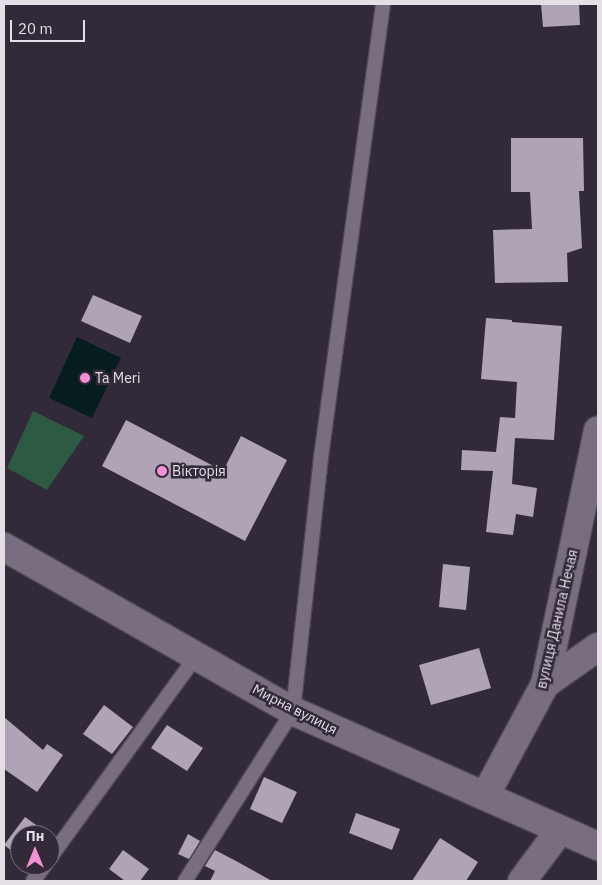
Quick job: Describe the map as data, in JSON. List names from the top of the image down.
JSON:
{
  "streets": {
    "street": ["вулиця Данила Нечая", "Мирна вулиця"]
  },
  "crossings": [
    ["вулиця Данила Нечая", "Мирна вулиця"]
  ],
  "places": ["Ta Meri", "Вікторія"],
  "scale_bar": "20 m",
  "north": "top"
}
